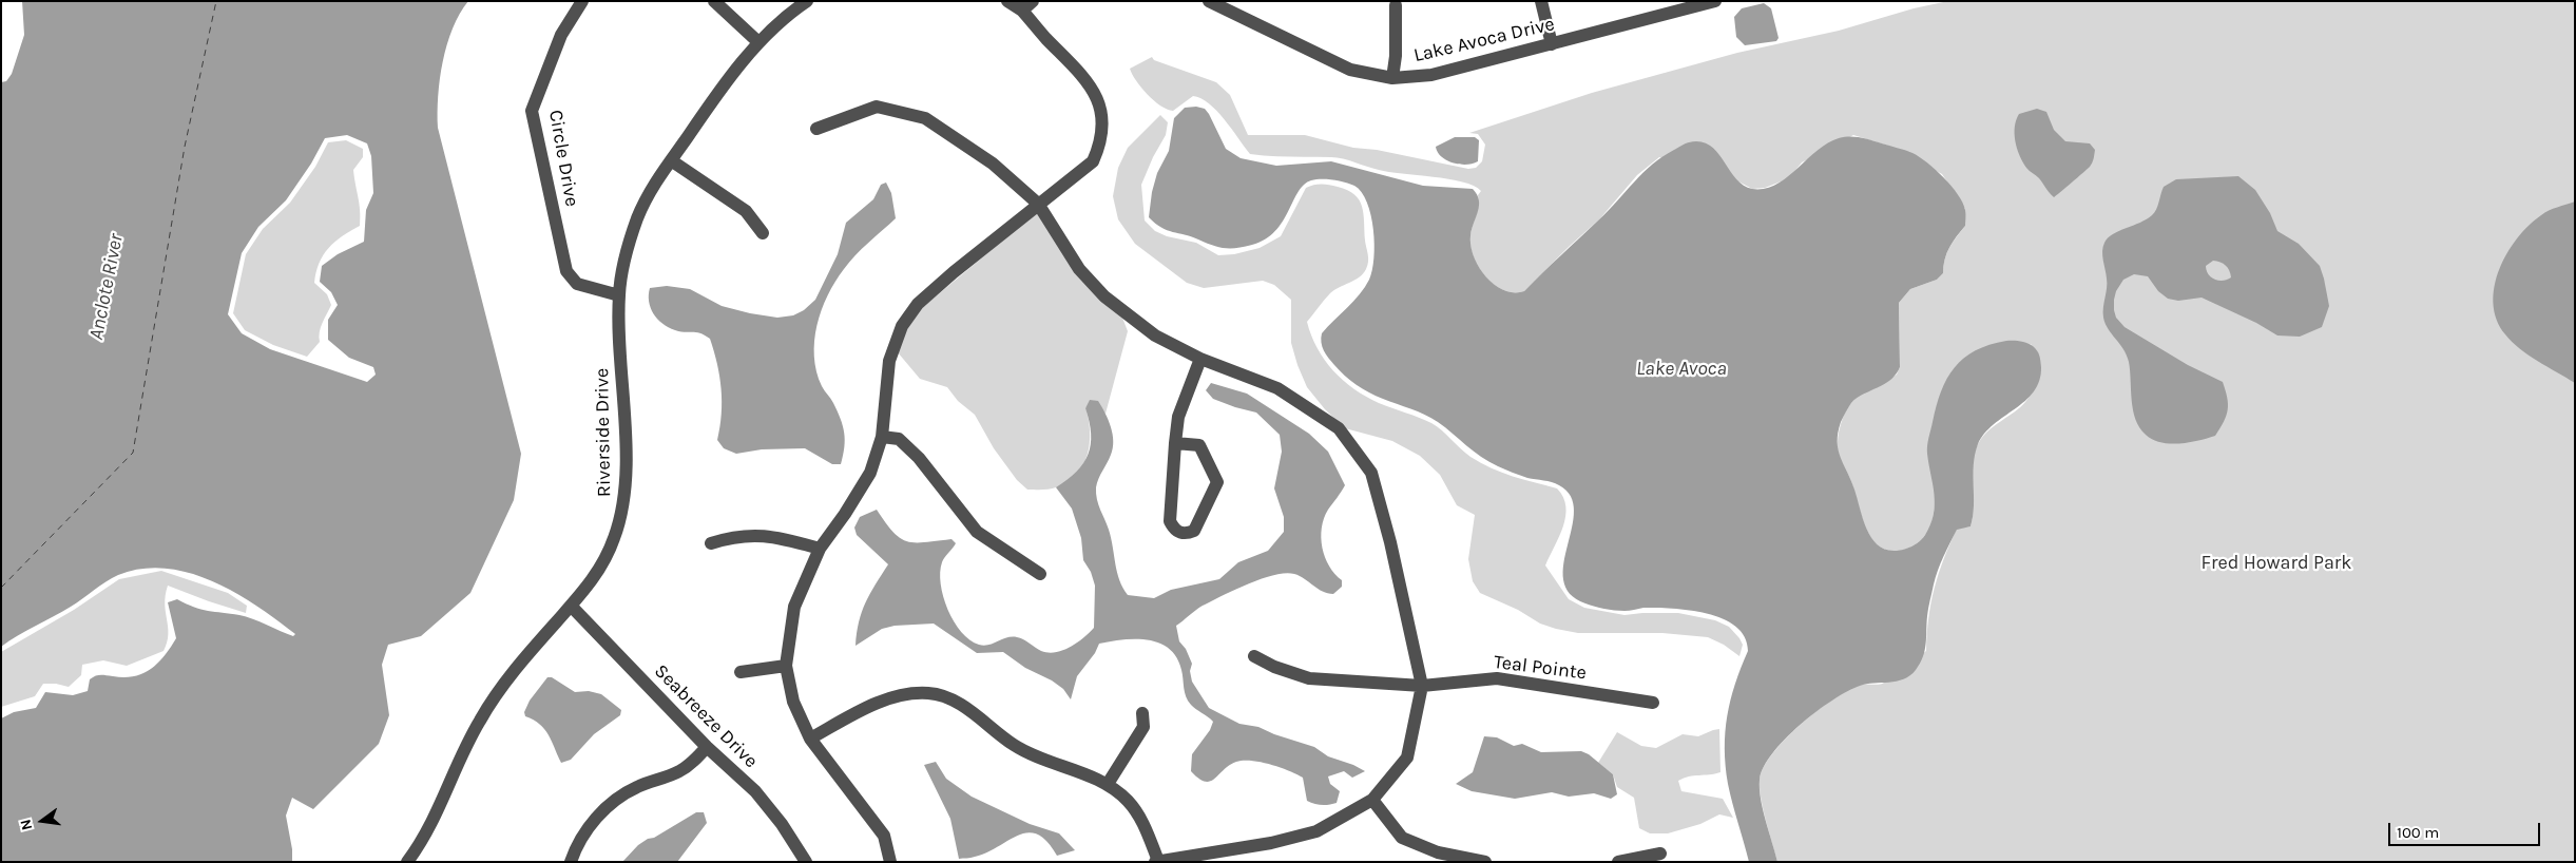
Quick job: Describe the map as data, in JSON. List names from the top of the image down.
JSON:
{
  "streets": {
    "street": [
      "Lake Avoca Drive",
      "Circle Drive",
      "Riverside Drive",
      "Teal Pointe",
      "Seabreeze Drive"
    ]
  },
  "crossings": [
    ["Circle Drive", "Riverside Drive"],
    ["Riverside Drive", "Seabreeze Drive"]
  ],
  "water": ["Anclote River", "Lake Avoca"],
  "parks": ["Fred Howard Park"],
  "scale_bar": "100 m",
  "north": "left"
}
